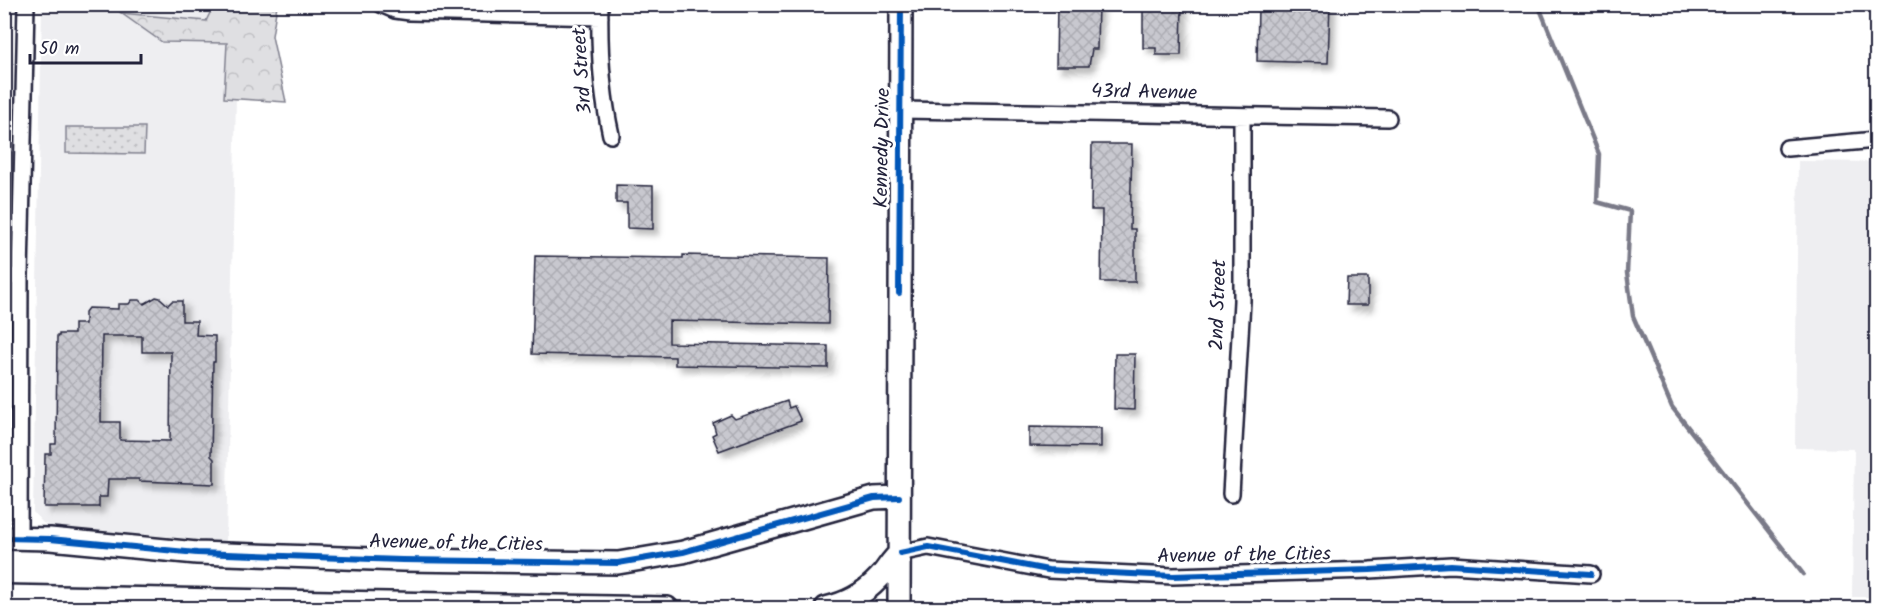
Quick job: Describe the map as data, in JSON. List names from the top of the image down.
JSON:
{
  "streets": {
    "street": [
      "3rd Street",
      "43rd Avenue",
      "Kennedy Drive",
      "2nd Street",
      "Avenue of the Cities"
    ]
  },
  "crossings": [
    ["43rd Avenue", "Kennedy Drive"],
    ["43rd Avenue", "2nd Street"],
    ["Kennedy Drive", "Avenue of the Cities"]
  ],
  "scale_bar": "50 m"
}
